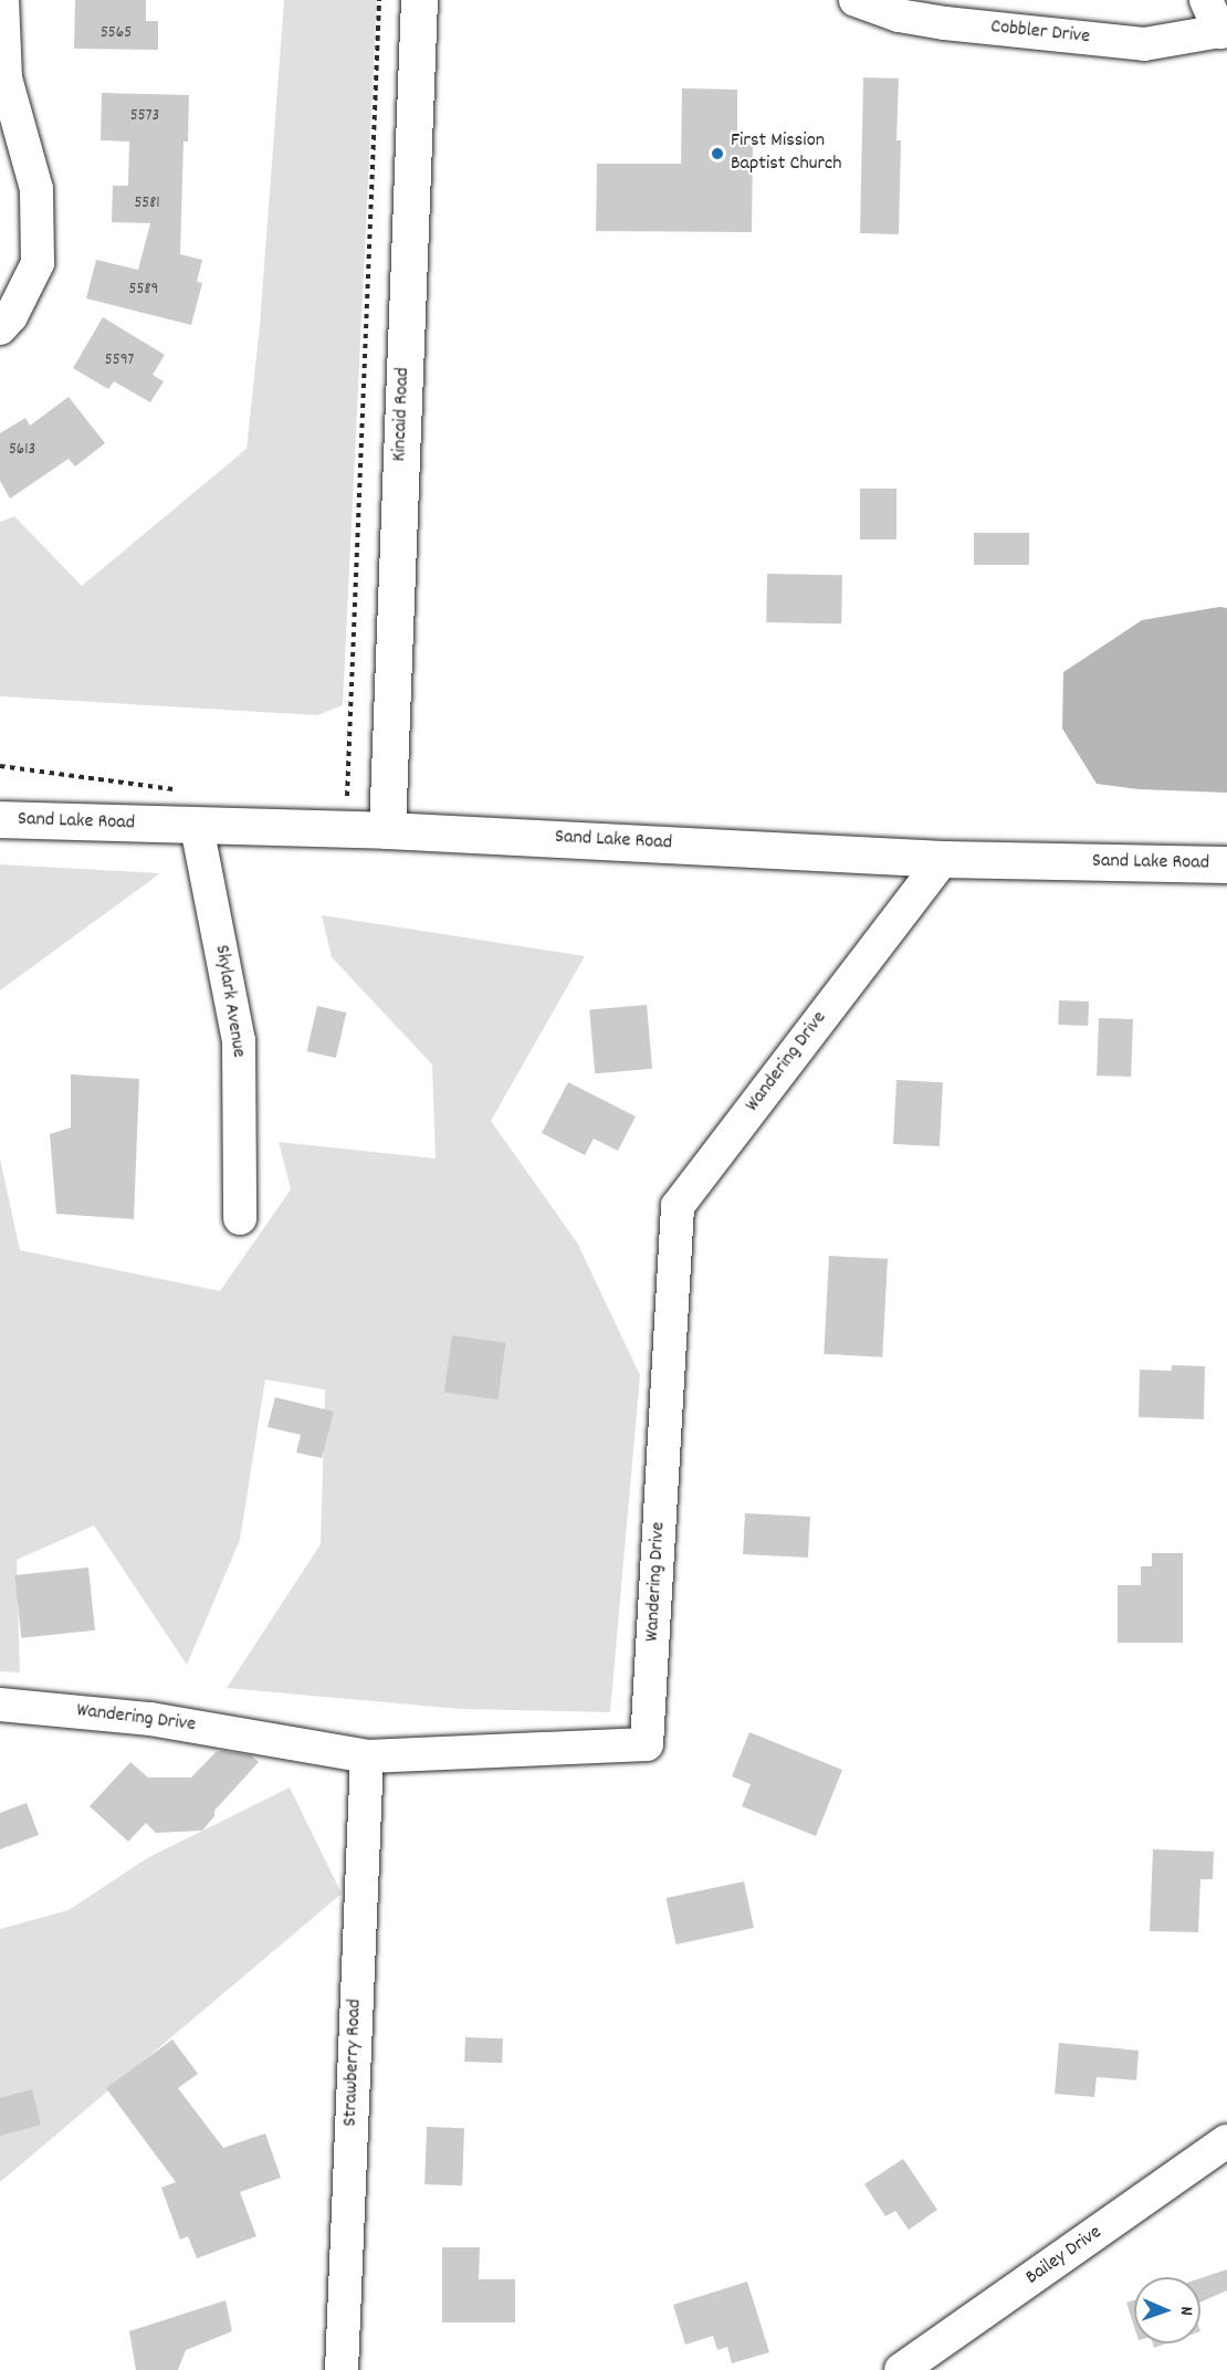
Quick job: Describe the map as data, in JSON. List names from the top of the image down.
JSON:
{
  "streets": {
    "main road": ["Kincaid Road", "Sand Lake Road"],
    "street": [
      "Cobbler Drive",
      "Skylark Avenue",
      "Wandering Drive",
      "Strawberry Road",
      "Bailey Drive"
    ]
  },
  "crossings": [
    ["Kincaid Road", "Sand Lake Road"],
    ["Sand Lake Road", "Skylark Avenue"],
    ["Sand Lake Road", "Wandering Drive"],
    ["Wandering Drive", "Strawberry Road"]
  ],
  "places": ["First Mission Baptist Church"],
  "house_numbers": [
    "5565",
    "5573",
    "5581",
    "5589",
    "5597",
    "5613"
  ],
  "north": "right"
}
